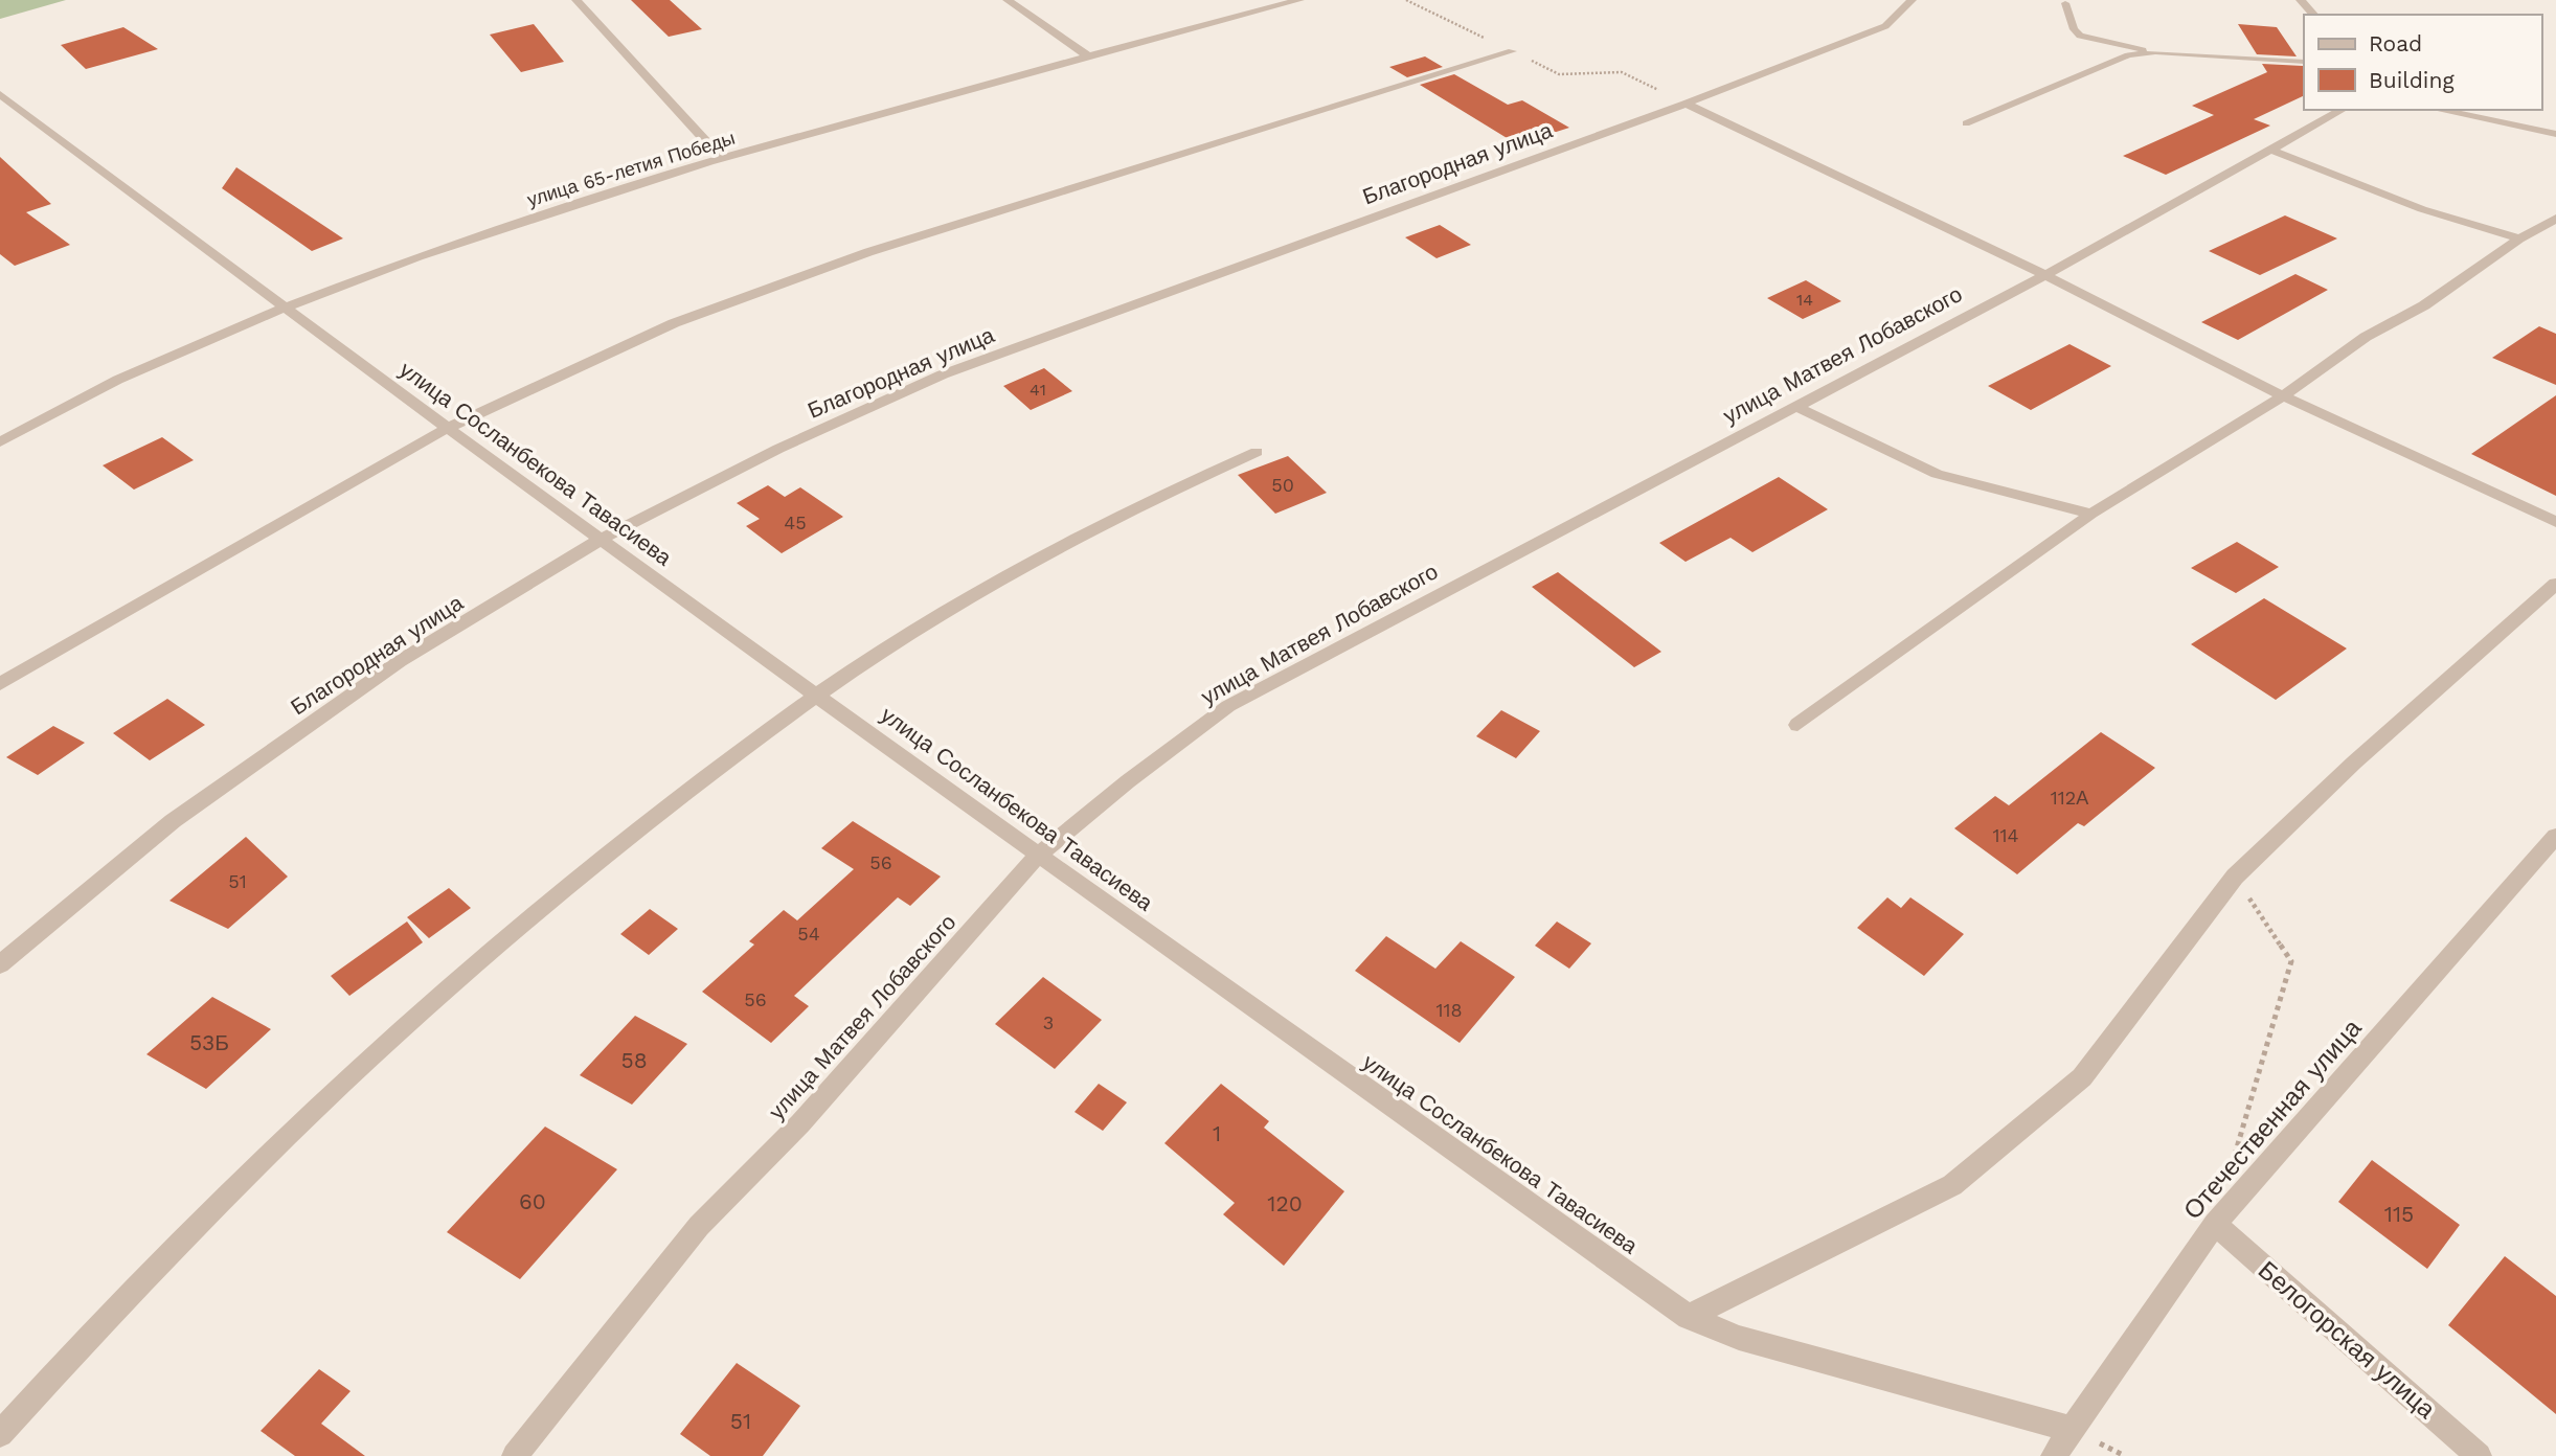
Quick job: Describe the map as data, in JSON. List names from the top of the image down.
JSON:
{
  "streets": {
    "street": [
      "Благородная улица",
      "улица 65-летия Победы",
      "улица Матвея Лобавского",
      "улица Сосланбекова Тавасиева",
      "Отечественная улица",
      "Белогорская улица"
    ]
  },
  "crossings": [
    ["Благородная улица", "улица Сосланбекова Тавасиева"],
    ["улица 65-летия Победы", "улица Сосланбекова Тавасиева"],
    ["улица Матвея Лобавского", "улица Сосланбекова Тавасиева"],
    ["улица Сосланбекова Тавасиева", "Отечественная улица"],
    ["Отечественная улица", "Белогорская улица"]
  ],
  "house_numbers": [
    "14",
    "41",
    "50",
    "45",
    "112А",
    "114",
    "56",
    "51",
    "54",
    "56",
    "118",
    "3",
    "53Б",
    "58",
    "1",
    "60",
    "120",
    "115",
    "51"
  ],
  "legend": ["Road", "Building"]
}
